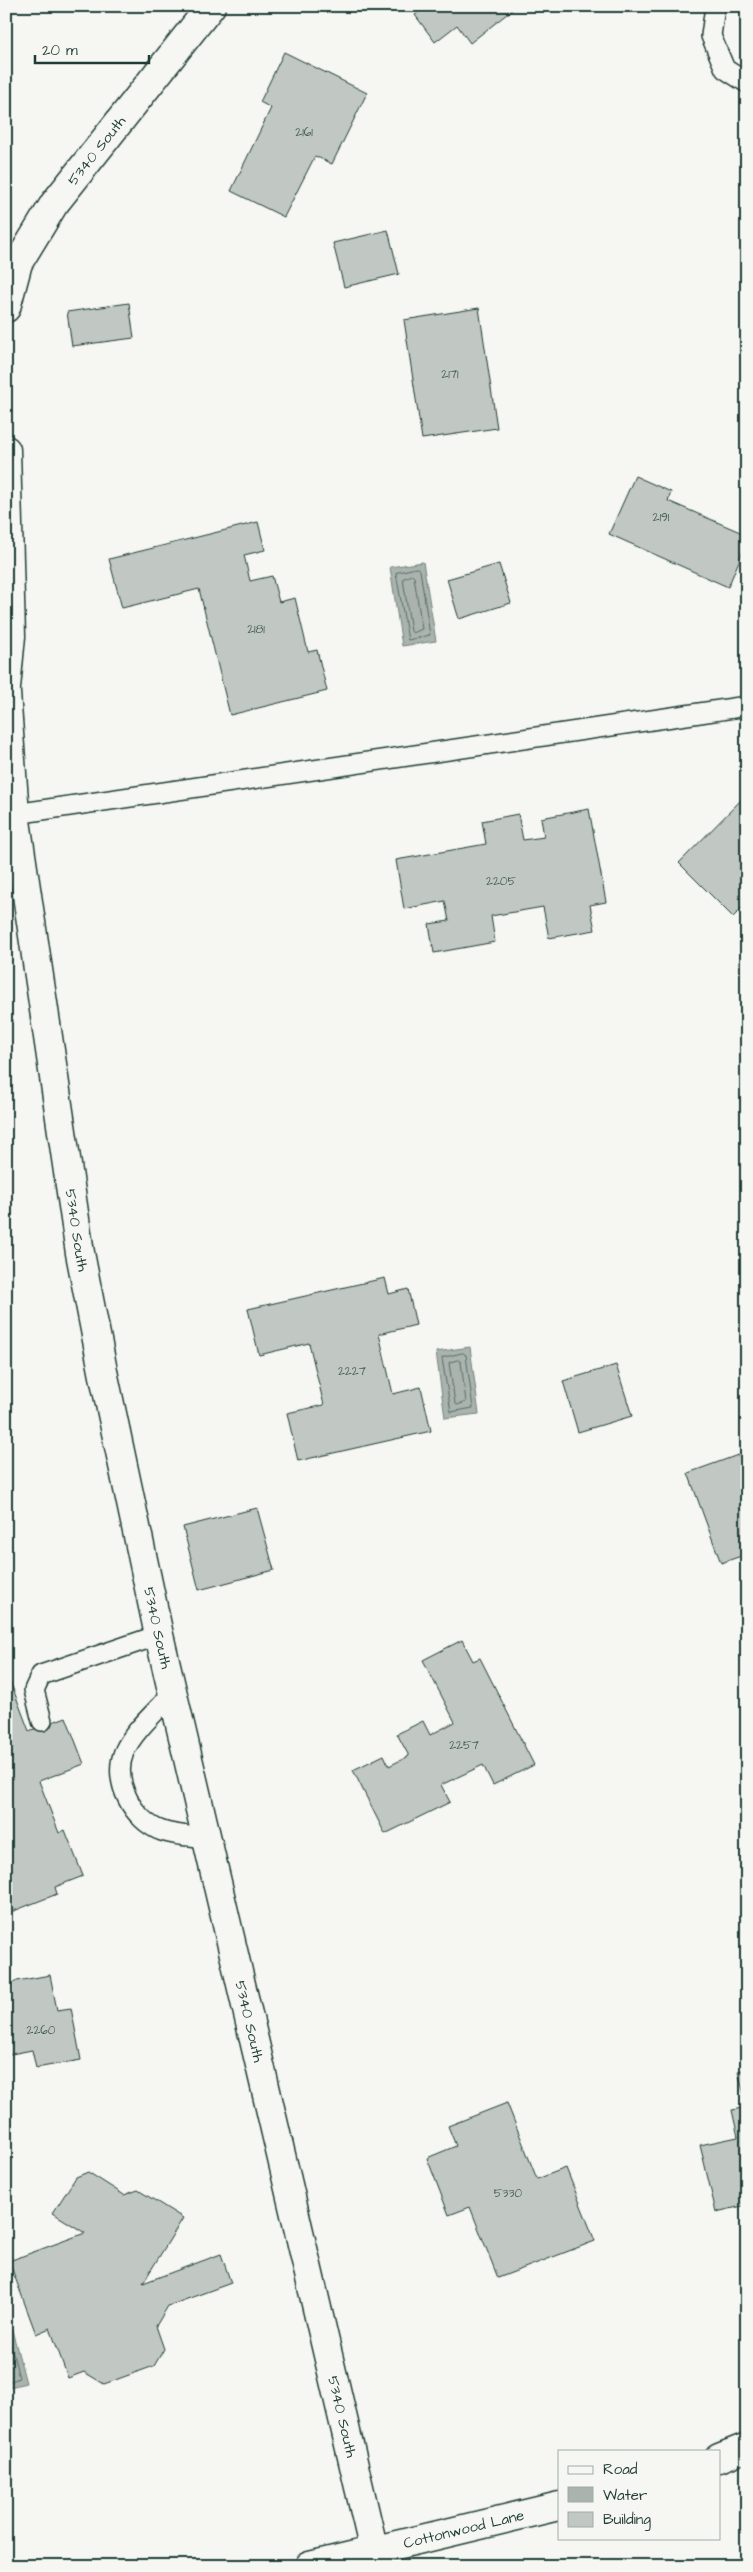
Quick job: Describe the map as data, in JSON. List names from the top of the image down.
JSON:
{
  "streets": {
    "street": ["5340 South", "Cottonwood Lane"]
  },
  "crossings": [
    ["5340 South", "Cottonwood Lane"]
  ],
  "house_numbers": [
    "2161",
    "2171",
    "2191",
    "2181",
    "2205",
    "2227",
    "2257",
    "2260",
    "5330"
  ],
  "legend": ["Road", "Water", "Building"],
  "scale_bar": "20 m"
}
